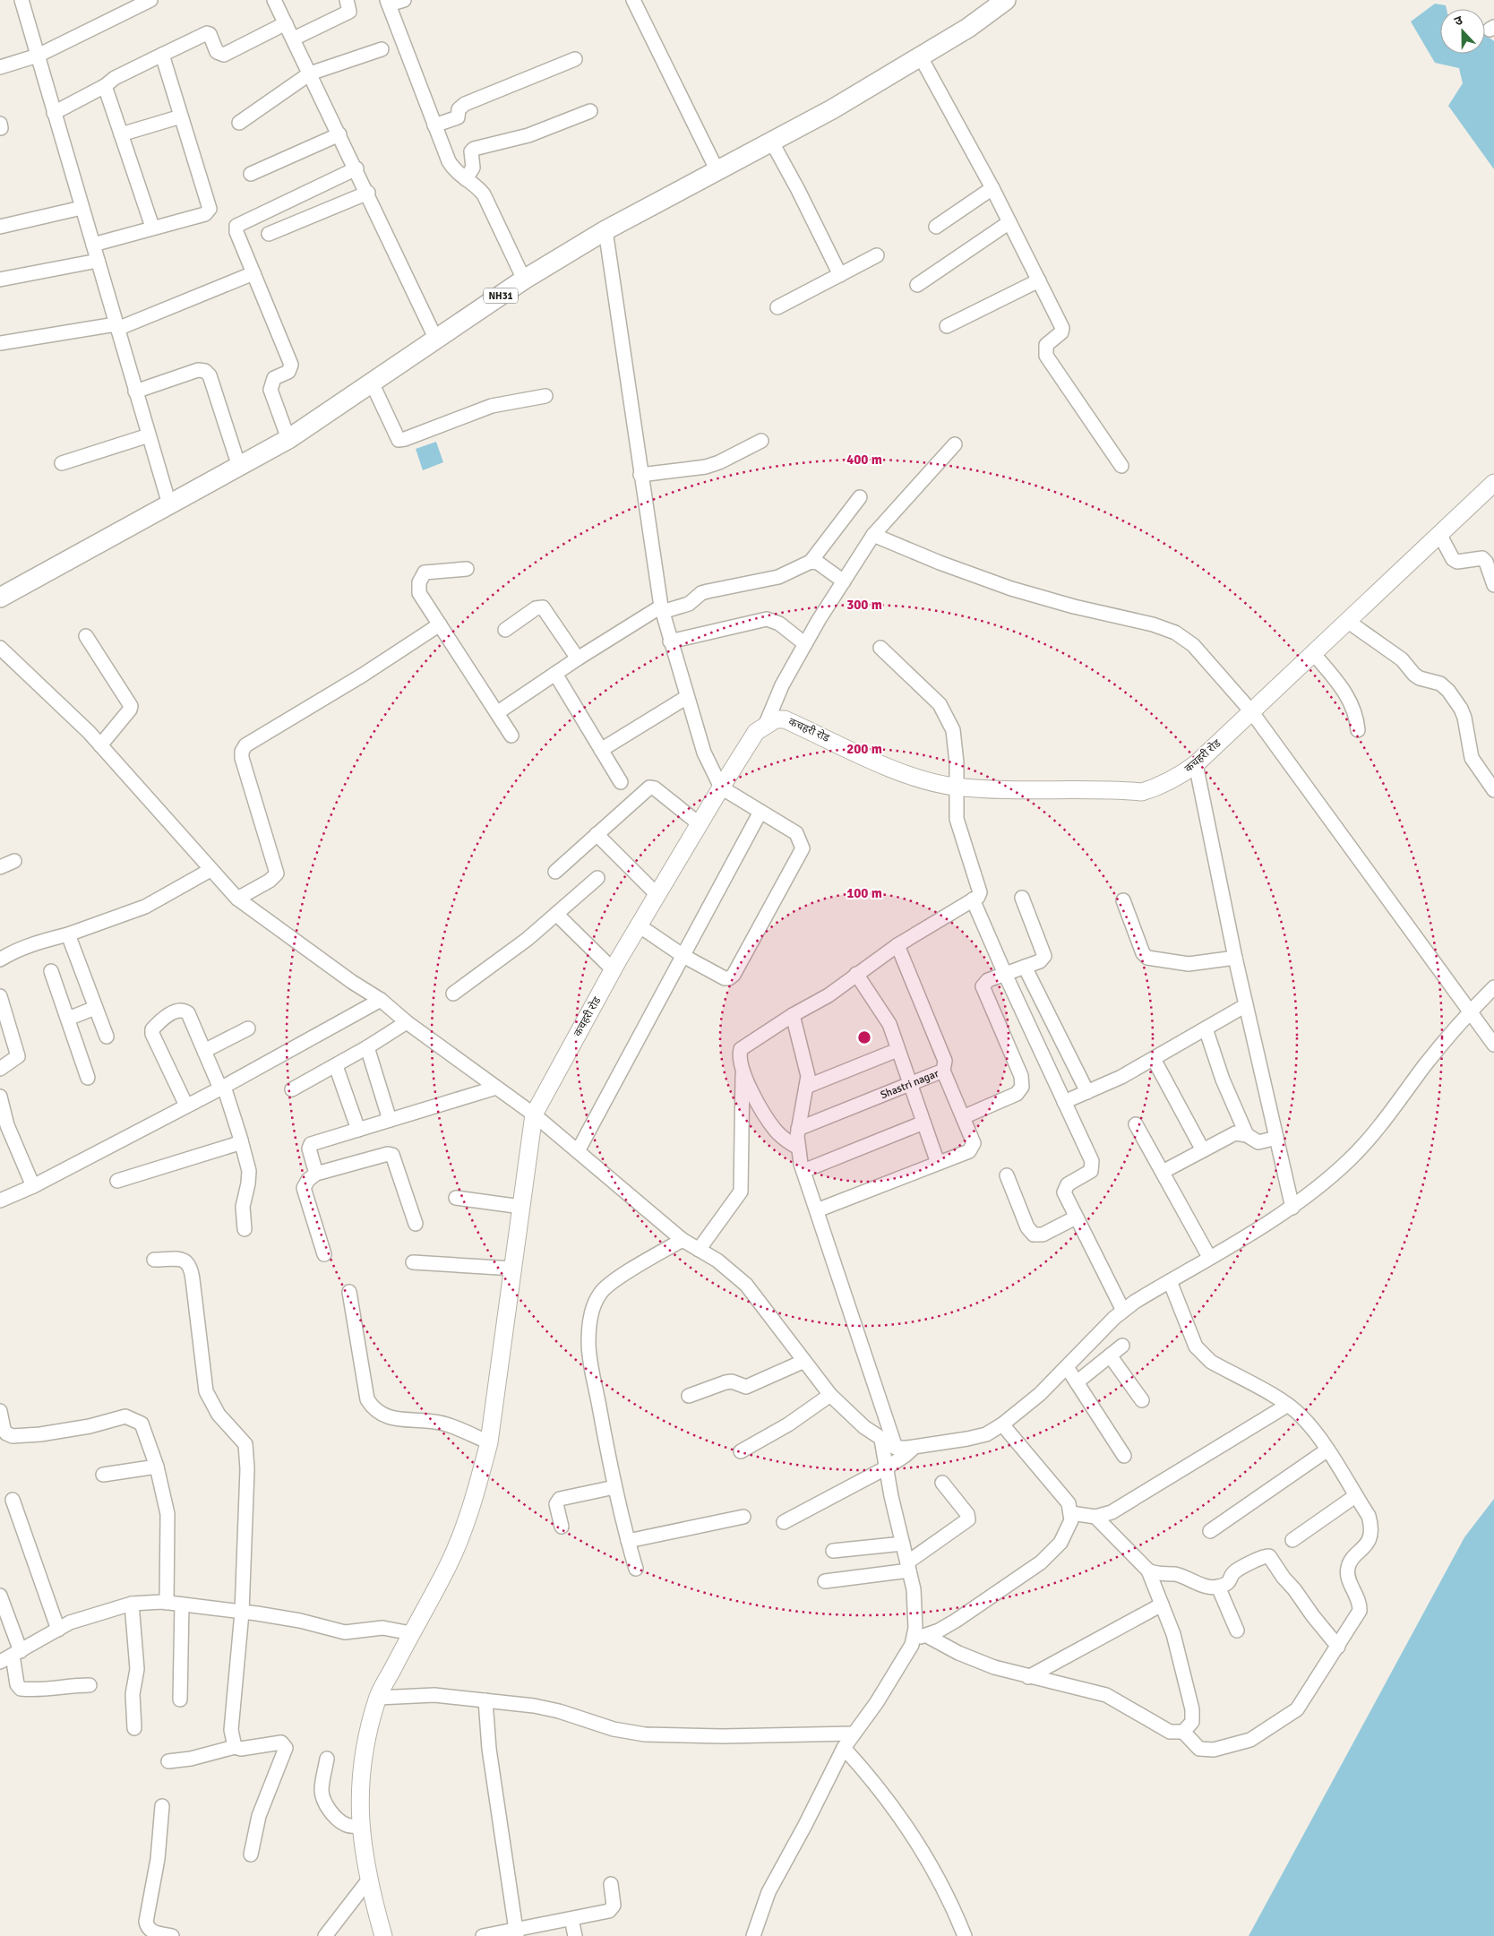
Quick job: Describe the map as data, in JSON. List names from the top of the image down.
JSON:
{
  "streets": {
    "highway": ["NH31"],
    "main road": ["कचहरी रोड"],
    "street": ["Shastri nagar"]
  },
  "north": "top",
  "rings": [
    "400 m",
    "300 m",
    "200 m",
    "100 m"
  ]
}
